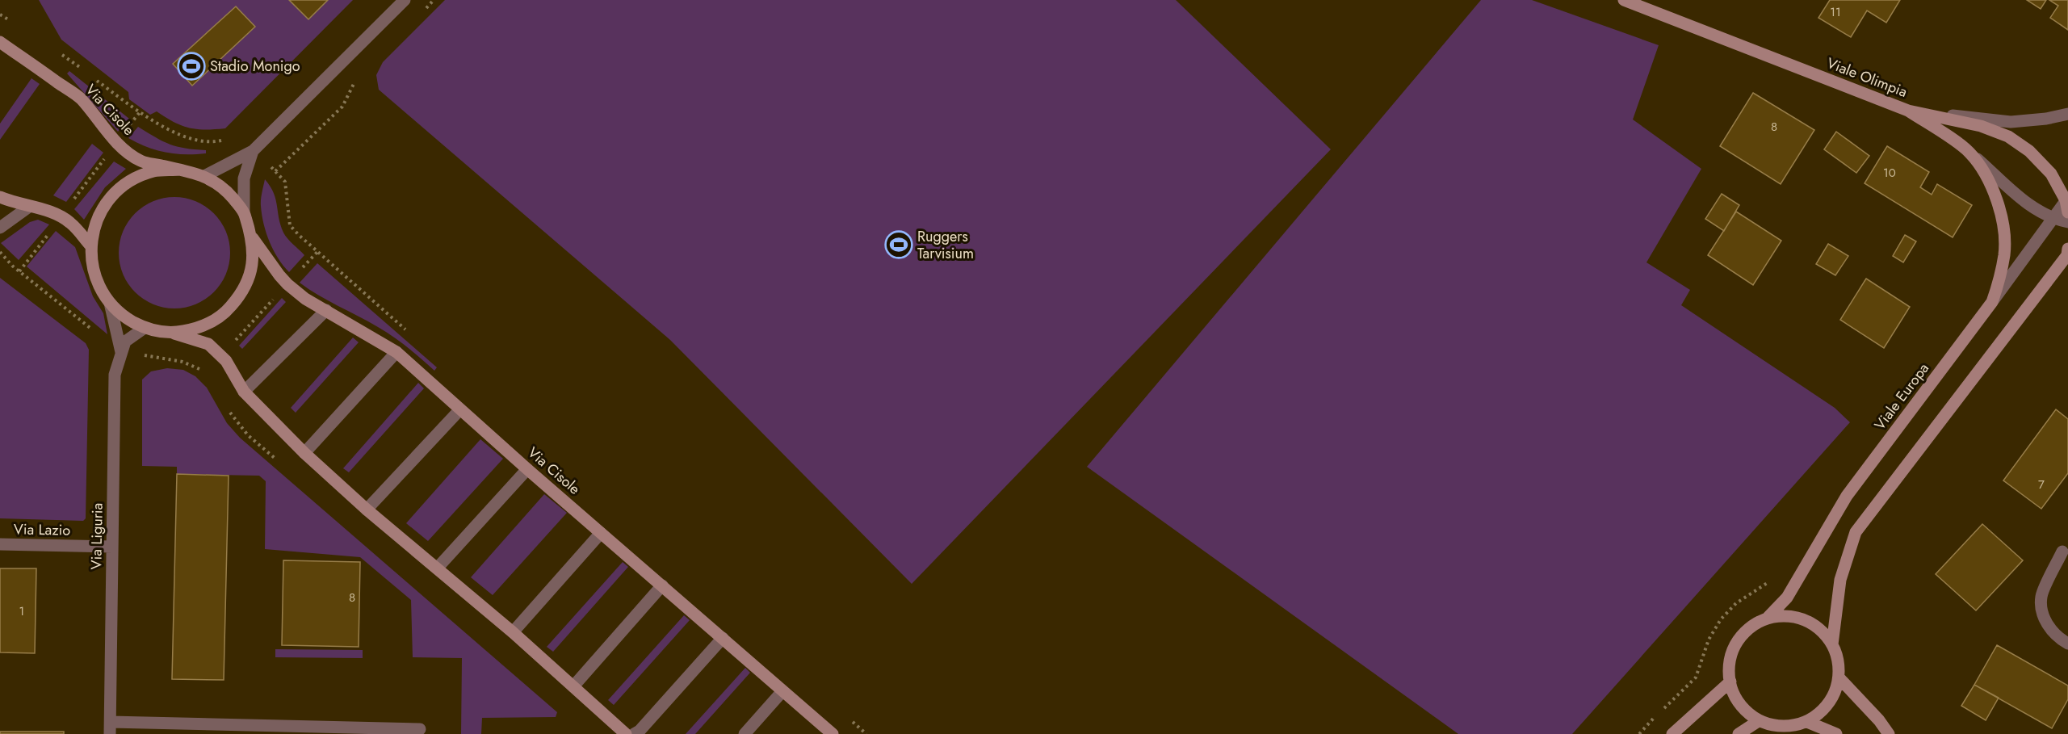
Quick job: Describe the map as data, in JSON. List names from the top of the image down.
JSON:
{
  "streets": {
    "street": [
      "Viale Olimpia",
      "Via Cisole",
      "Viale Europa",
      "Via Lazio",
      "Via Liguria"
    ]
  },
  "crossings": [
    ["Viale Olimpia", "Viale Europa"],
    ["Via Cisole", "Via Liguria"],
    ["Via Lazio", "Via Liguria"]
  ],
  "places": {
    "sports": ["Stadio Monigo", "Ruggers Tarvisium"]
  },
  "house_numbers": [
    "11",
    "8",
    "10",
    "7",
    "8",
    "1"
  ]
}
